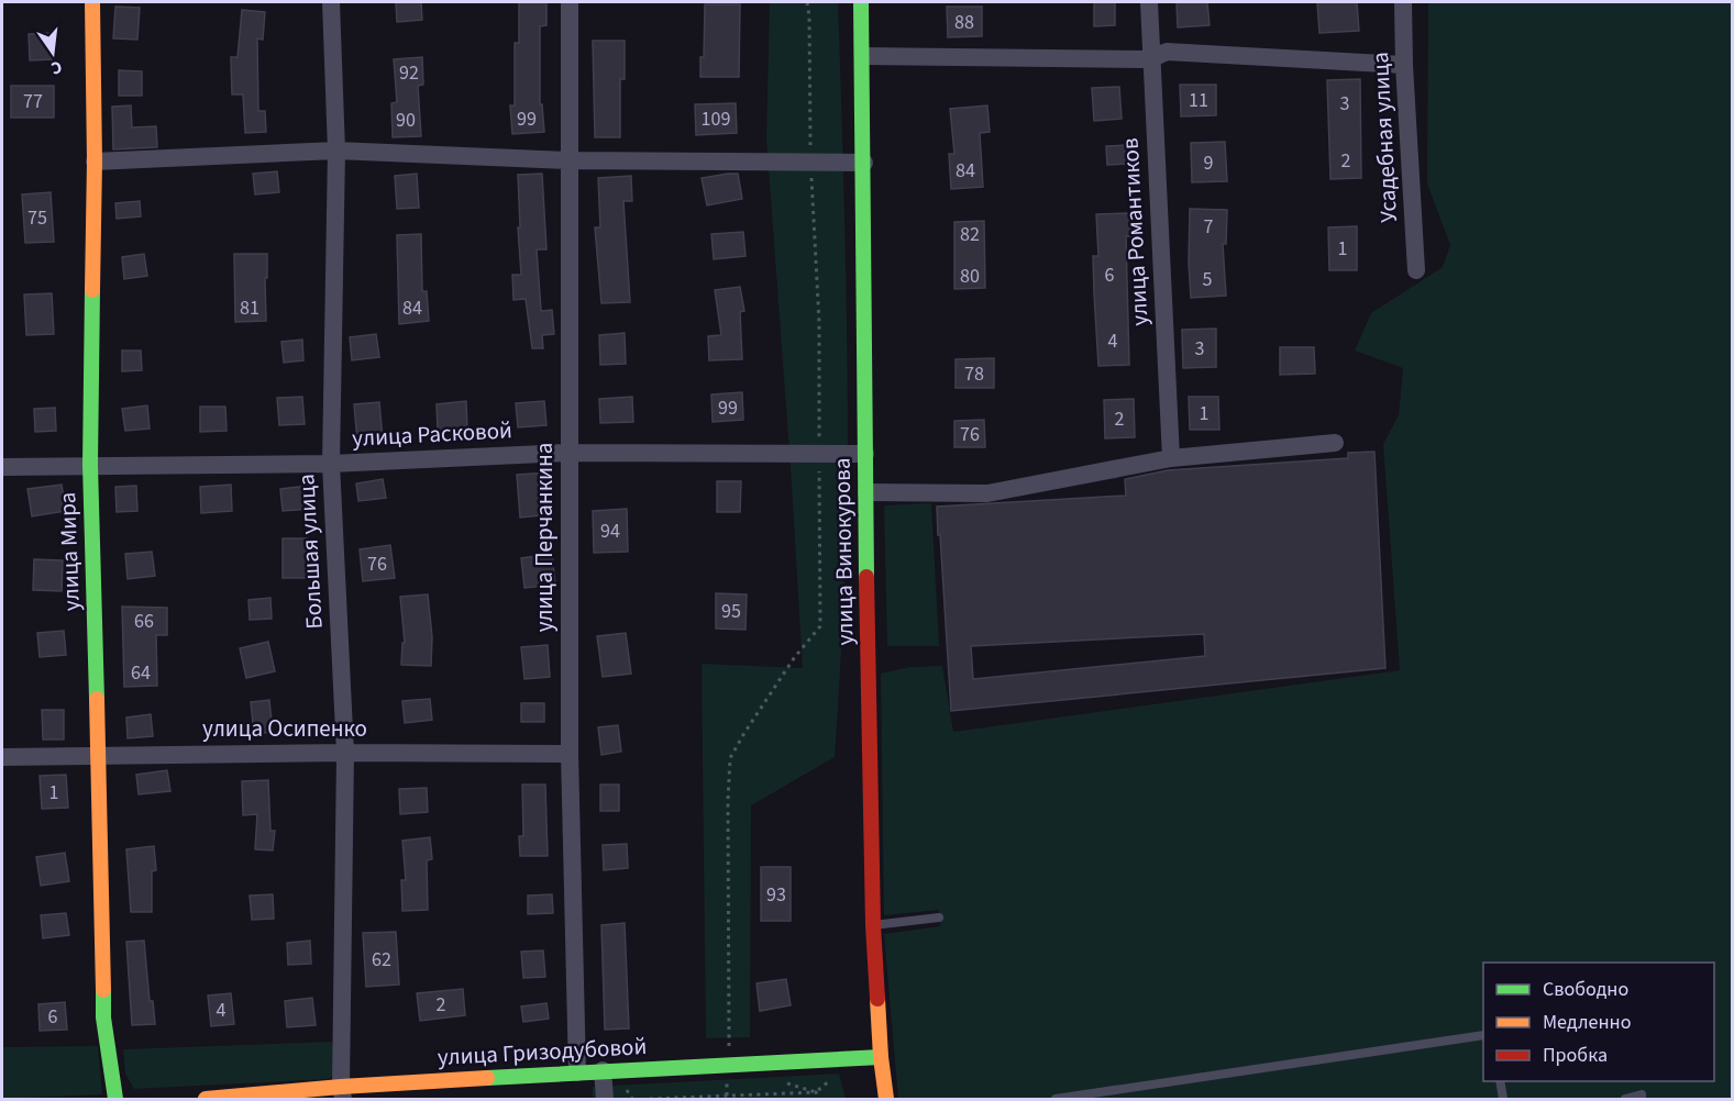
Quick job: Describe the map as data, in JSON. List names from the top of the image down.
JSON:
{
  "streets": {
    "street": [
      "Усадебная улица",
      "улица Романтиков",
      "улица Расковой",
      "улица Перчанкина",
      "улица Мира",
      "Большая улица",
      "улица Винокурова",
      "улица Осипенко",
      "улица Гризодубовой"
    ]
  },
  "crossings": [
    ["улица Расковой", "улица Перчанкина"],
    ["улица Расковой", "улица Мира"],
    ["улица Расковой", "Большая улица"],
    ["улица Расковой", "улица Винокурова"],
    ["улица Перчанкина", "улица Осипенко"],
    ["улица Перчанкина", "улица Гризодубовой"],
    ["улица Мира", "улица Осипенко"],
    ["Большая улица", "улица Осипенко"],
    ["Большая улица", "улица Гризодубовой"],
    ["улица Винокурова", "улица Гризодубовой"]
  ],
  "house_numbers": [
    "88",
    "92",
    "11",
    "77",
    "3",
    "99",
    "109",
    "90",
    "2",
    "9",
    "84",
    "75",
    "7",
    "82",
    "1",
    "6",
    "80",
    "5",
    "81",
    "84",
    "4",
    "3",
    "78",
    "99",
    "1",
    "2",
    "76",
    "94",
    "76",
    "95",
    "66",
    "64",
    "1",
    "93",
    "62",
    "2",
    "4",
    "6"
  ],
  "legend": ["Свободно", "Медленно", "Пробка"],
  "north": "bottom"
}
